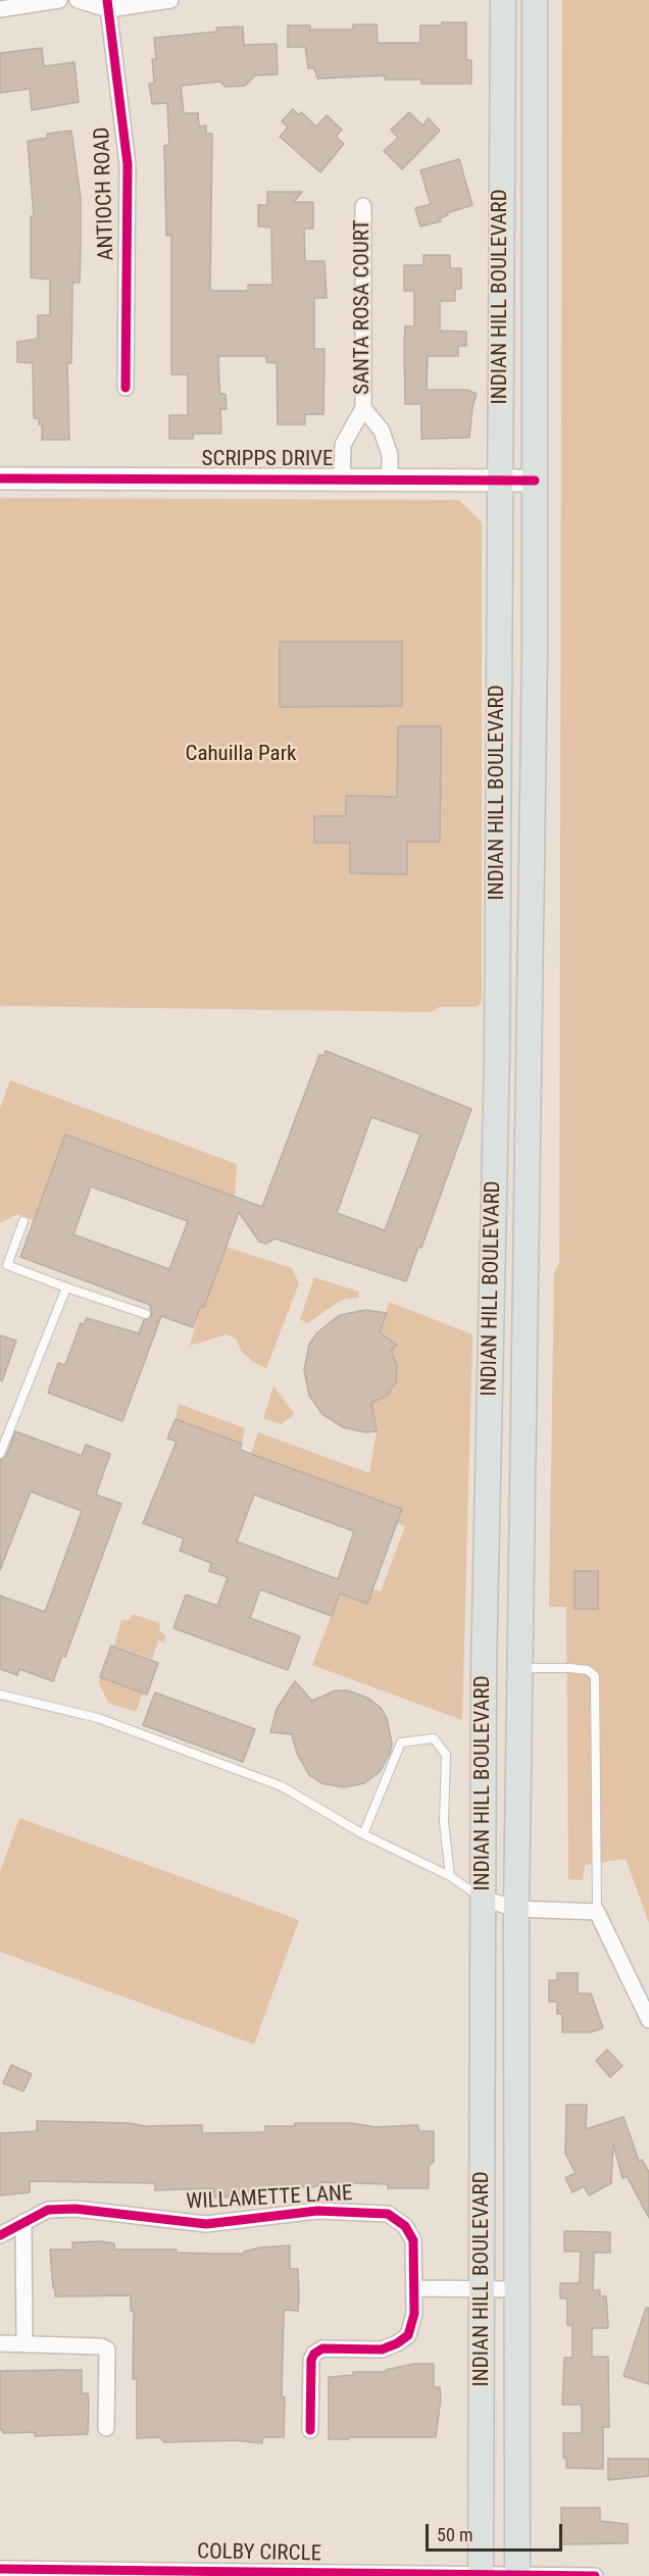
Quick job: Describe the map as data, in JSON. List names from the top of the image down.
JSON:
{
  "streets": {
    "main road": ["INDIAN HILL BOULEVARD"],
    "street": [
      "ANTIOCH ROAD",
      "SANTA ROSA COURT",
      "SCRIPPS DRIVE",
      "WILLAMETTE LANE",
      "COLBY CIRCLE"
    ]
  },
  "crossings": [
    ["INDIAN HILL BOULEVARD", "SCRIPPS DRIVE"],
    ["INDIAN HILL BOULEVARD", "COLBY CIRCLE"],
    ["SANTA ROSA COURT", "SCRIPPS DRIVE"]
  ],
  "parks": ["Cahuilla Park"],
  "scale_bar": "50 m"
}
